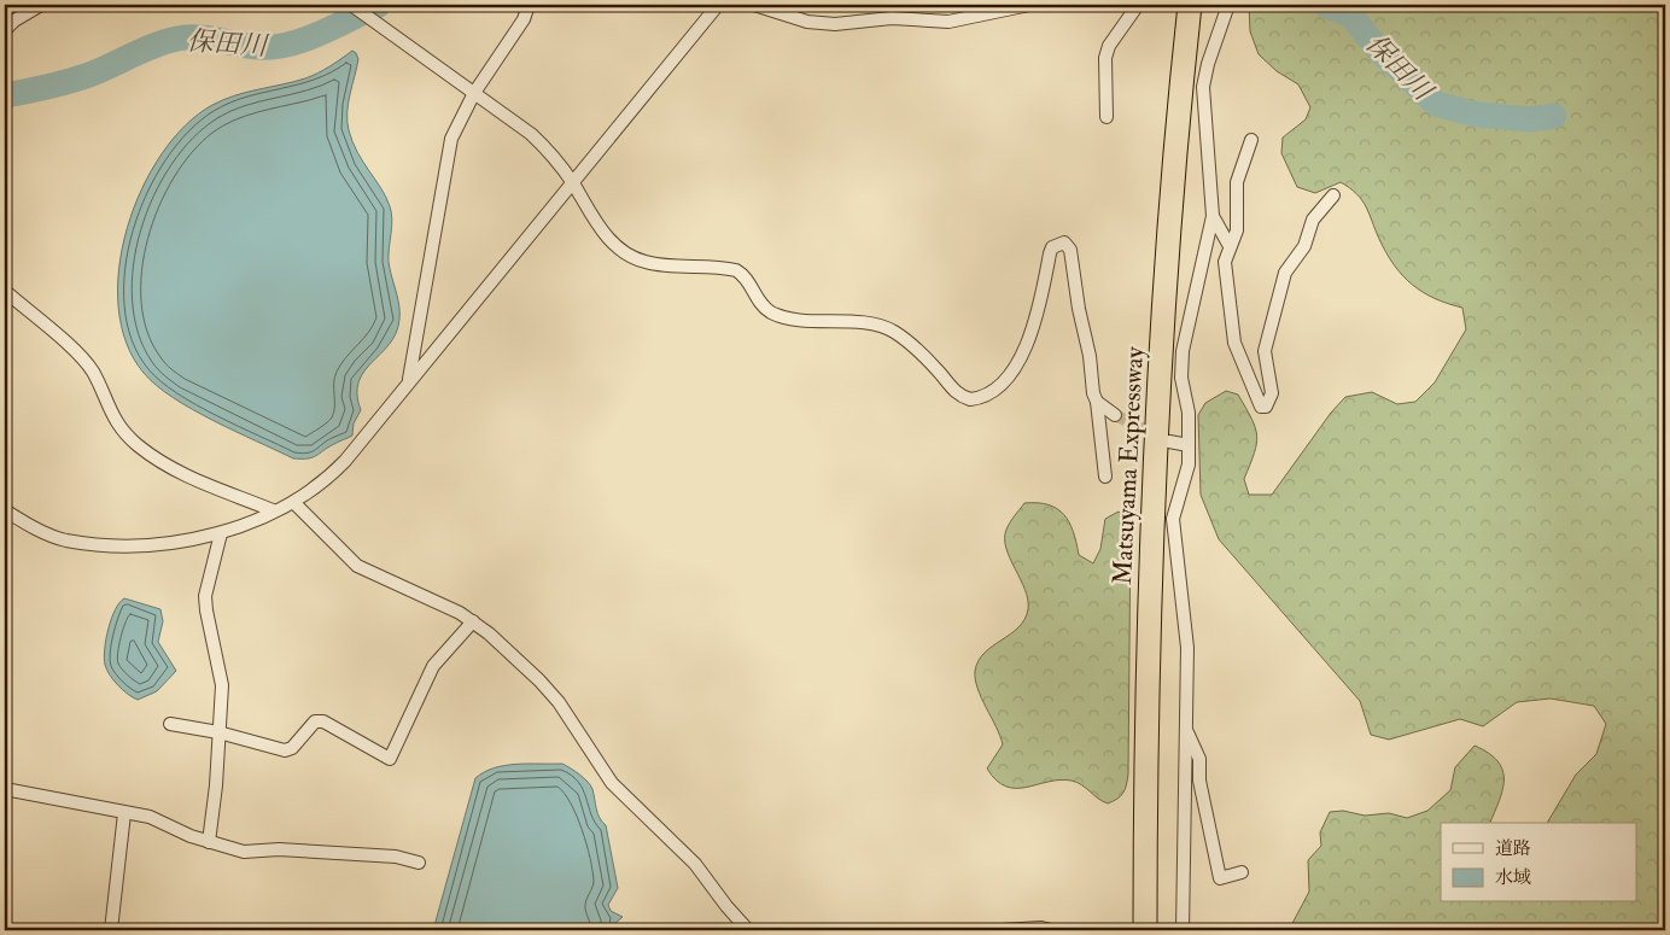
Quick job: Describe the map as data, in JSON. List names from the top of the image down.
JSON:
{
  "streets": {
    "highway": ["Matsuyama Expressway"]
  },
  "water": ["保田川"],
  "legend": ["道路", "水域"]
}
